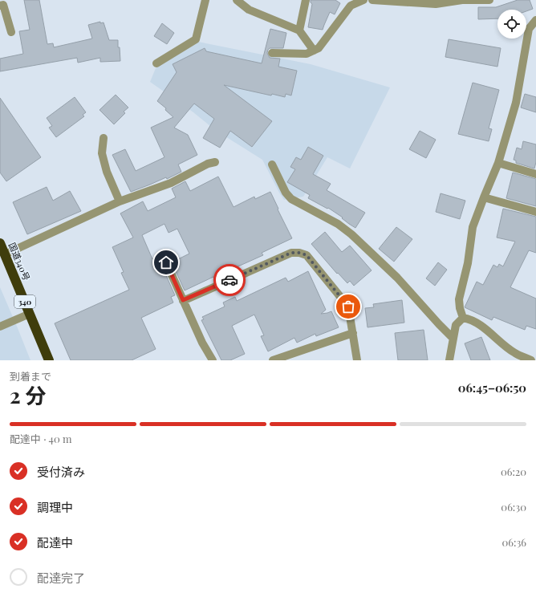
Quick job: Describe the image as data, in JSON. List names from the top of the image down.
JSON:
{
  "streets": {
    "highway": ["国道340号", "340"]
  },
  "page": {
    "heading": ["2 分", "到着まで", "06:45–06:50"],
    "bar": "配達中 · 40 m",
    "list": [
      ["受付済み", "06:20"],
      ["調理中", "06:30"],
      ["配達中", "06:36"],
      "配達完了"
    ]
  }
}
